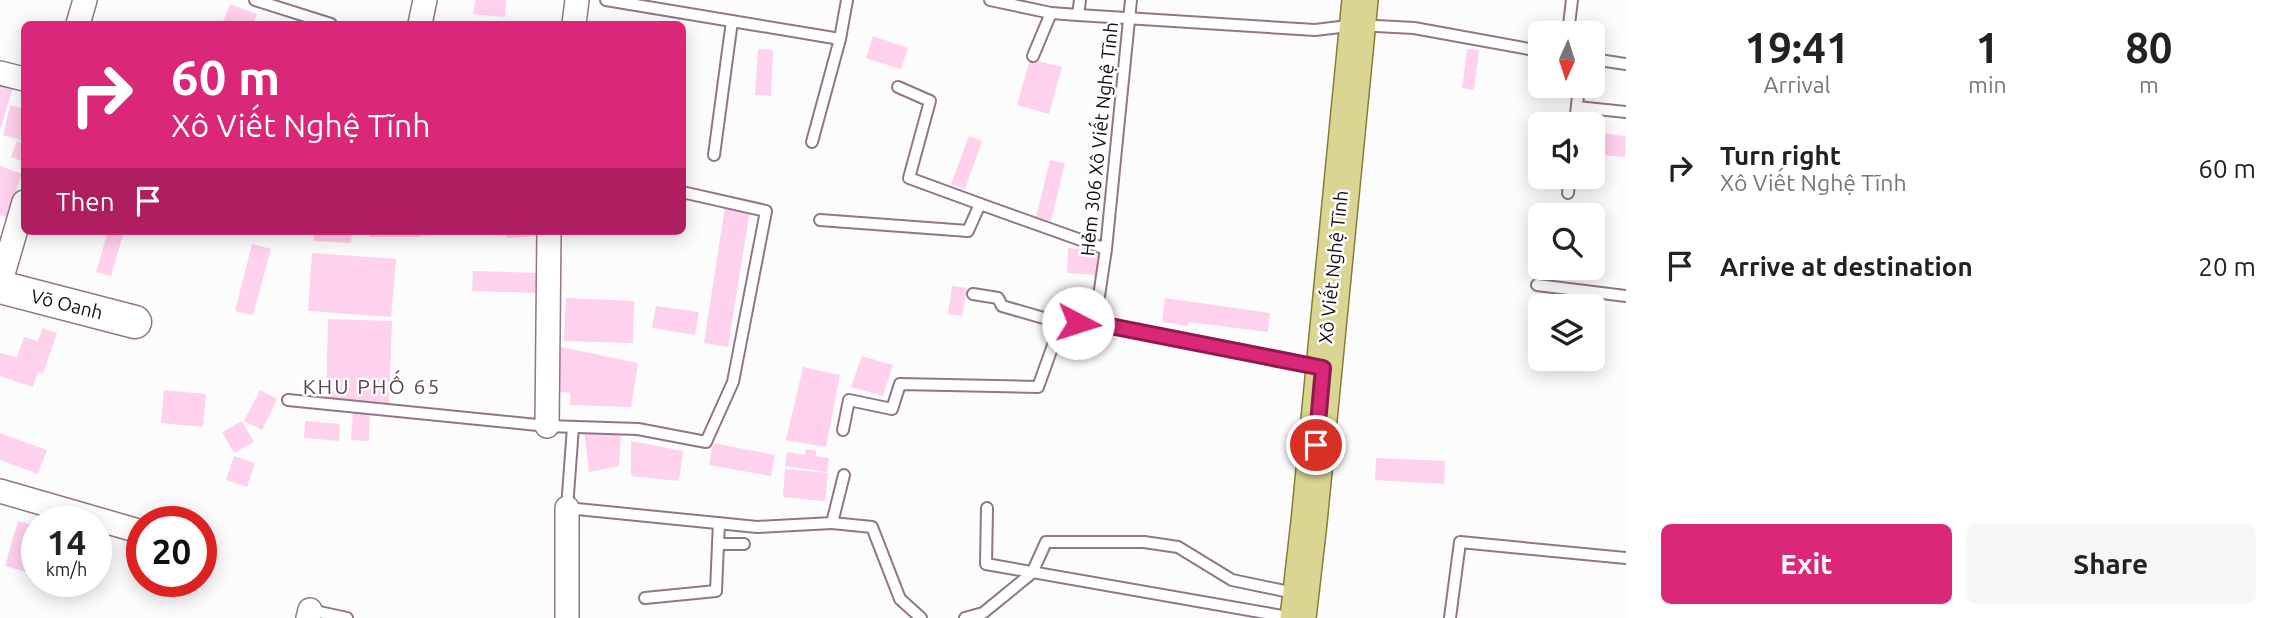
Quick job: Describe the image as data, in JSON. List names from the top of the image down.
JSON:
{
  "streets": {
    "main road": ["Xô Viết Nghệ Tĩnh"],
    "street": ["Võ Oanh"],
    "lane": ["Hẻm 306 Xô Viết Nghệ Tĩnh"]
  },
  "districts": ["KHU PHỐ 65"],
  "north": "bottom",
  "page": {
    "eta": [
      "19:41",
      "Arrival",
      "1",
      "min",
      "80",
      "m"
    ],
    "turn": ["60 m", "Xô Viết Nghệ Tĩnh"],
    "list": [
      {
        "name": "Turn right",
        "note": "Xô Viết Nghệ Tĩnh",
        "value": "60 m"
      },
      {
        "name": "Arrive at destination",
        "value": "20 m"
      }
    ],
    "then": "Then",
    "speed": "14 km/h",
    "limit": "20",
    "buttons": ["Exit", "Share"]
  }
}
